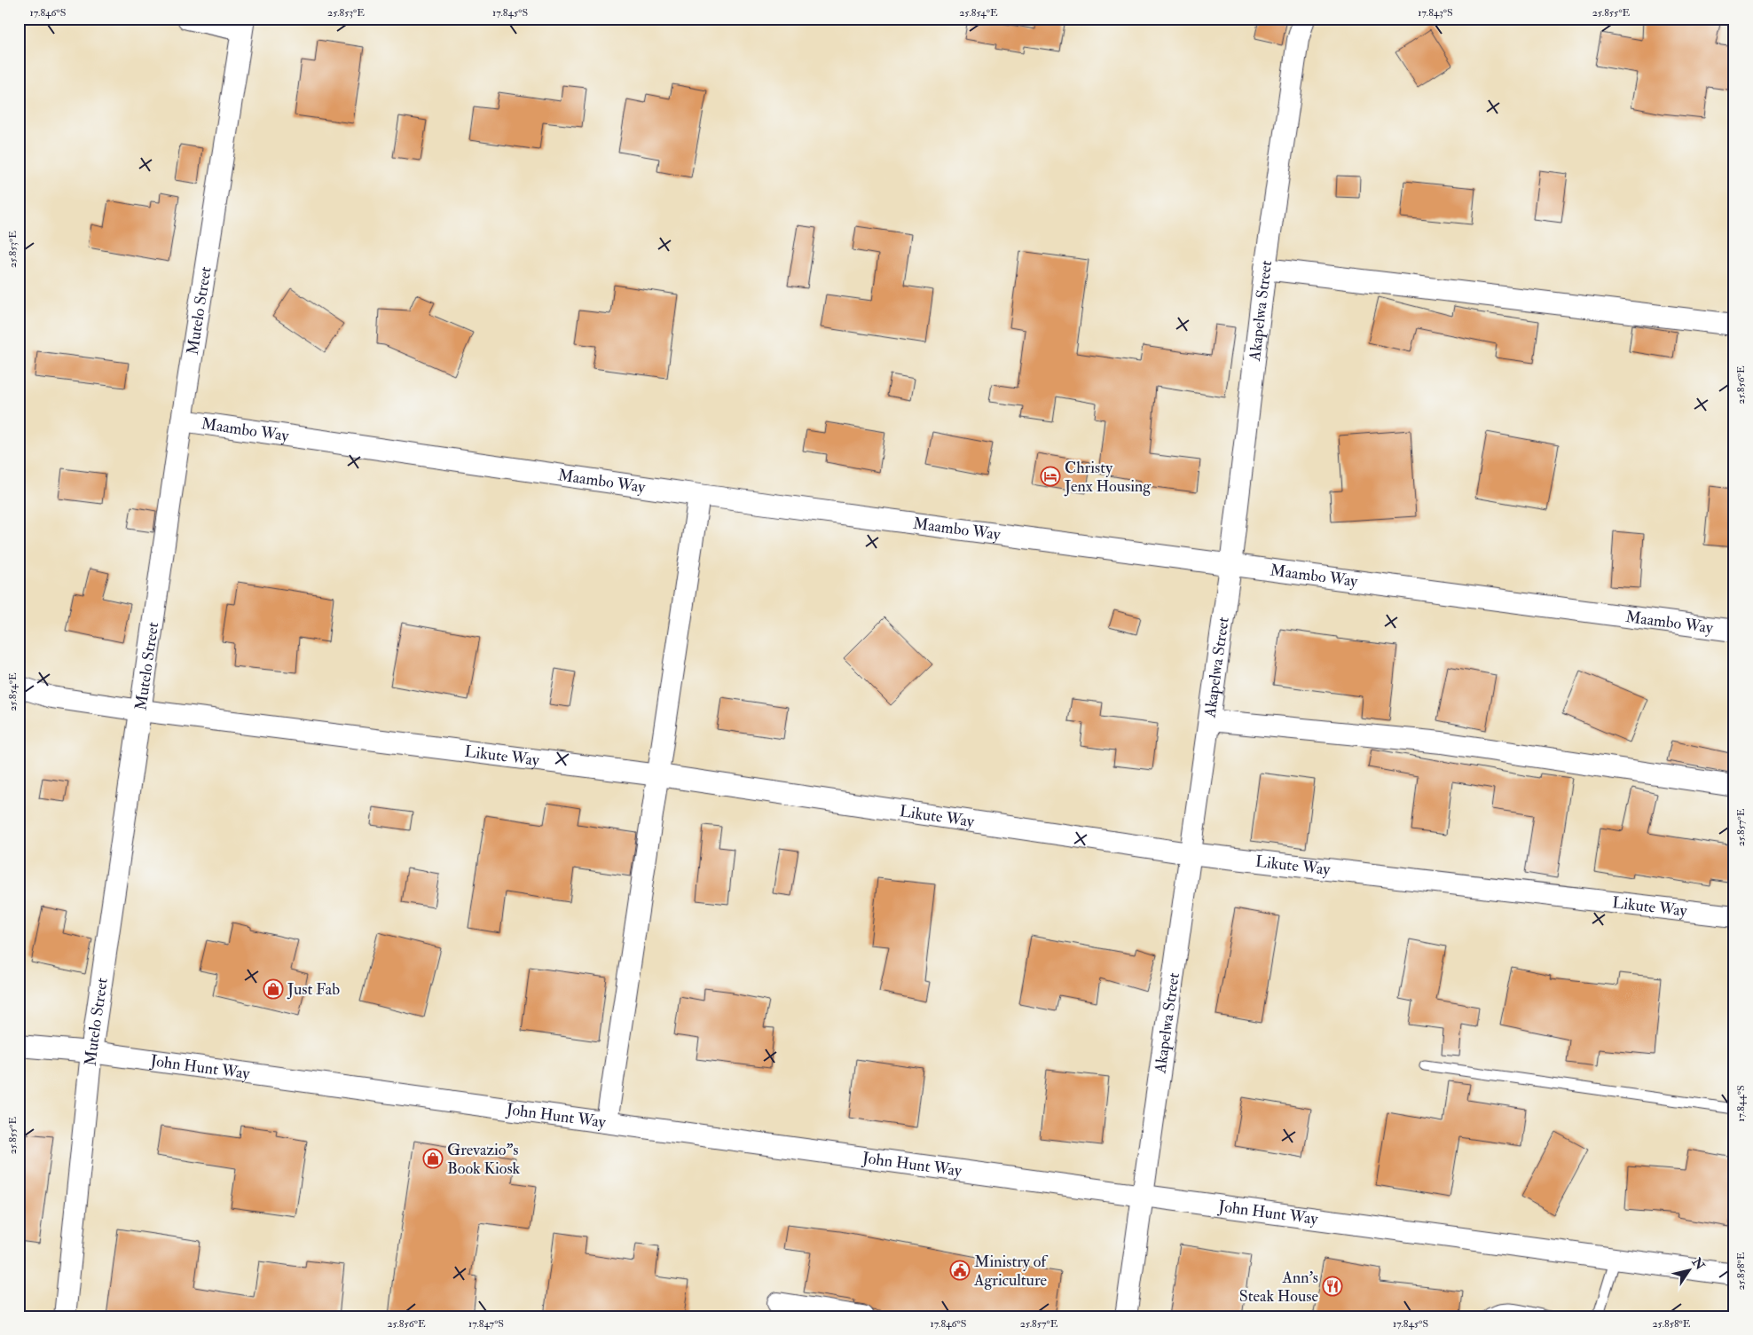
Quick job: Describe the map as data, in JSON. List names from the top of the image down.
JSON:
{
  "streets": {
    "street": [
      "Mutelo Street",
      "Akapelwa Street",
      "Maambo Way",
      "Likute Way",
      "John Hunt Way"
    ]
  },
  "crossings": [
    ["Mutelo Street", "Maambo Way"],
    ["Mutelo Street", "Likute Way"],
    ["Mutelo Street", "John Hunt Way"],
    ["Akapelwa Street", "Maambo Way"],
    ["Akapelwa Street", "Likute Way"],
    ["Akapelwa Street", "John Hunt Way"]
  ],
  "places": {
    "hotel": ["Christy Jenx Housing"],
    "shop": ["Just Fab", "Grevazio\"s Book Kiosk"],
    "public building": ["Ministry of Agriculture"],
    "restaurant": ["Ann's Steak House"]
  },
  "north": "top right",
  "coordinates": [
    "17.846°S",
    "25.853°E",
    "17.845°S",
    "25.854°E",
    "17.843°S",
    "25.855°E",
    "25.856°E",
    "25.857°E",
    "17.844°S",
    "25.858°E",
    "17.847°S"
  ]
}
